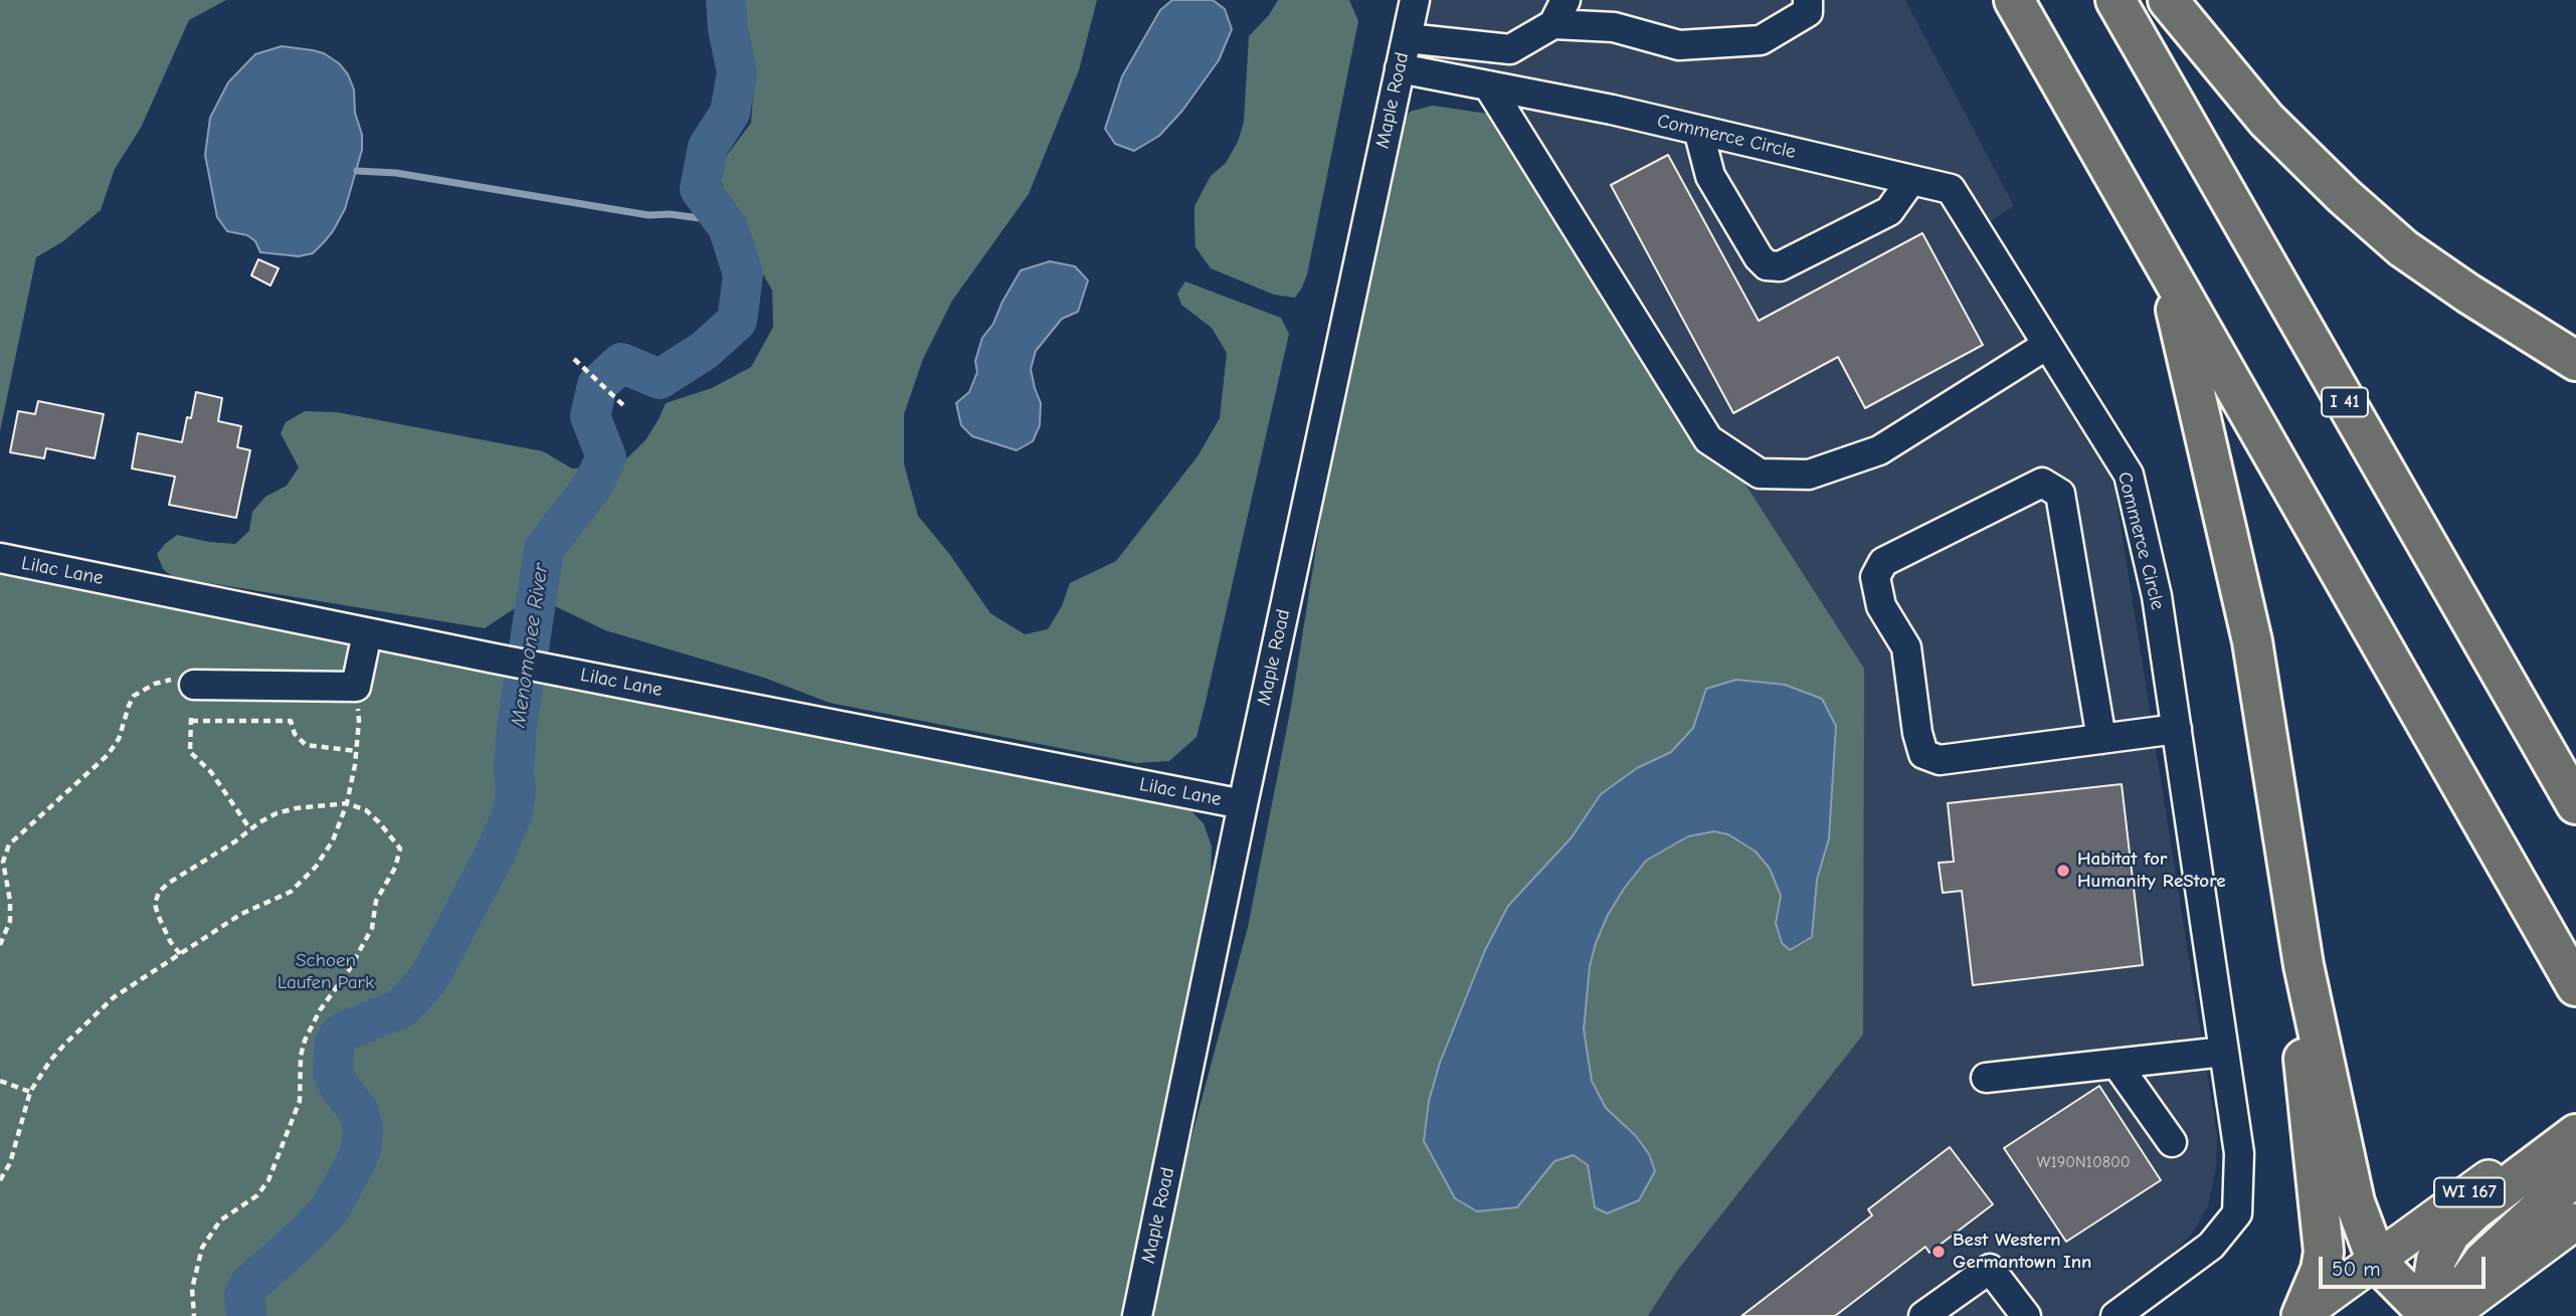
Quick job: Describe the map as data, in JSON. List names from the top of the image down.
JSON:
{
  "streets": {
    "highway": ["I 41"],
    "main road": ["WI 167"],
    "street": ["Maple Road", "Commerce Circle", "Lilac Lane"]
  },
  "crossings": [
    ["Maple Road", "Commerce Circle"],
    ["Maple Road", "Lilac Lane"]
  ],
  "water": ["Menomonee River"],
  "parks": ["Schoen Laufen Park"],
  "places": ["Habitat for Humanity ReStore", "Best Western Germantown Inn"],
  "house_numbers": ["W190N10800"],
  "scale_bar": "50 m"
}
